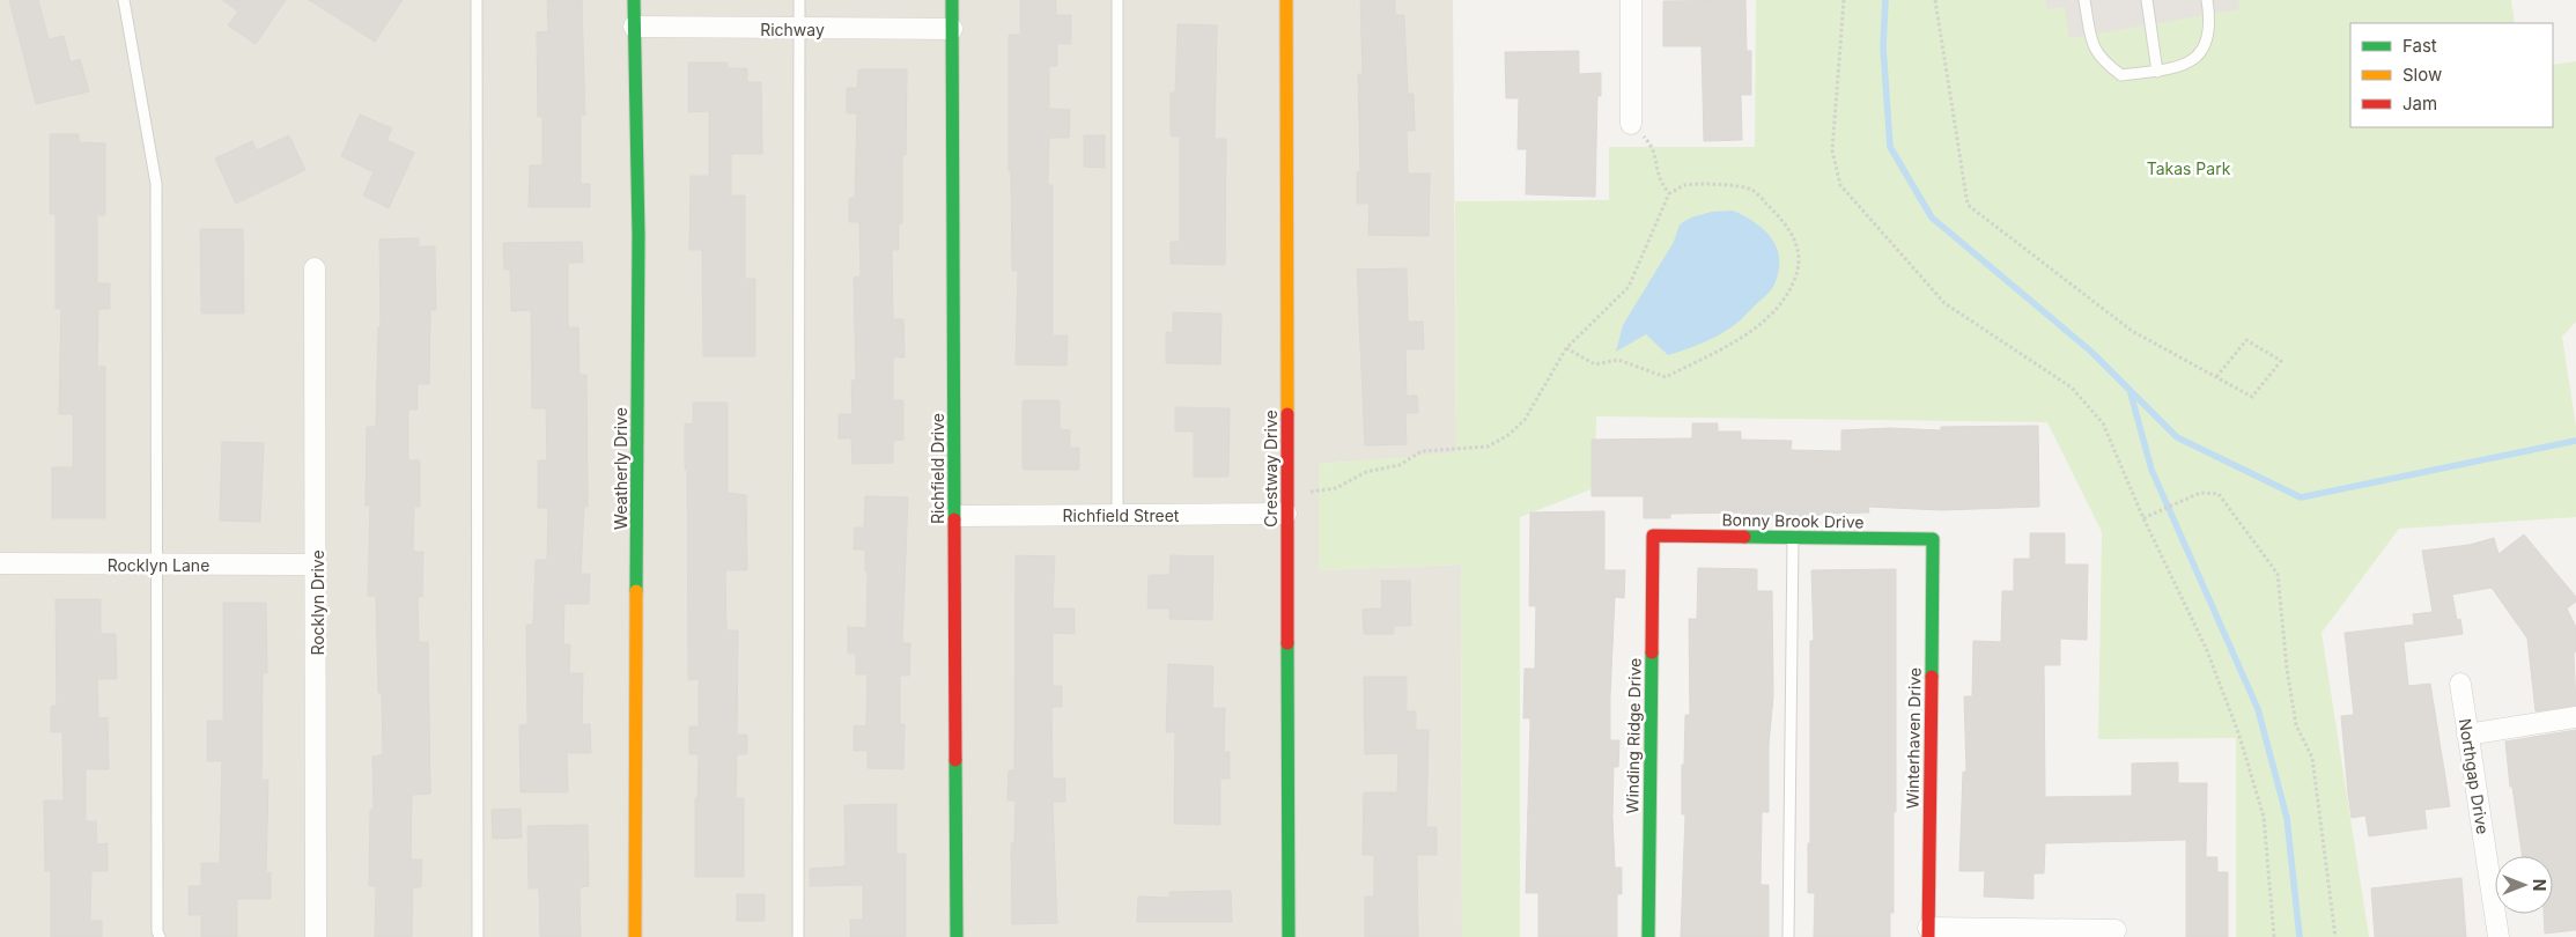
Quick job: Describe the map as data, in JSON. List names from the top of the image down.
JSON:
{
  "streets": {
    "street": [
      "Richway",
      "Weatherly Drive",
      "Richfield Drive",
      "Crestway Drive",
      "Richfield Street",
      "Bonny Brook Drive",
      "Rocklyn Lane",
      "Rocklyn Drive",
      "Winding Ridge Drive",
      "Winterhaven Drive",
      "Northgap Drive"
    ]
  },
  "crossings": [
    ["Richway", "Weatherly Drive"],
    ["Richway", "Richfield Drive"],
    ["Richfield Drive", "Richfield Street"],
    ["Crestway Drive", "Richfield Street"],
    ["Bonny Brook Drive", "Winding Ridge Drive"],
    ["Bonny Brook Drive", "Winterhaven Drive"],
    ["Rocklyn Lane", "Rocklyn Drive"]
  ],
  "parks": ["Takas Park"],
  "legend": ["Fast", "Slow", "Jam"],
  "north": "right"
}
